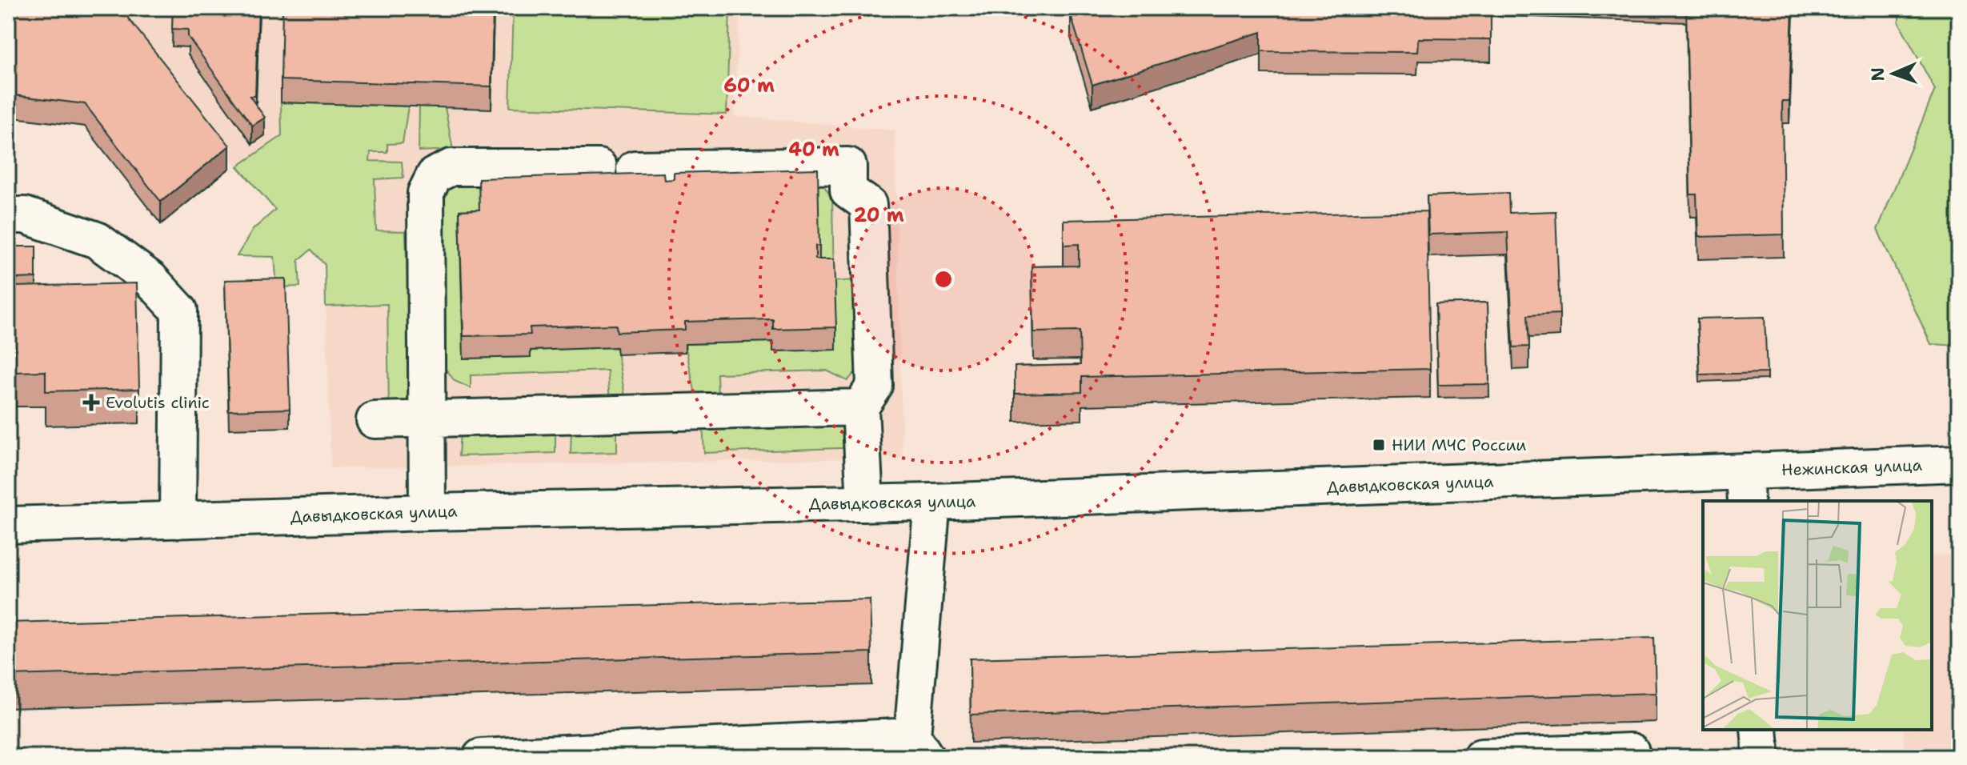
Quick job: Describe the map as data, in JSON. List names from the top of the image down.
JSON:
{
  "streets": {
    "street": ["Нежинская улица", "Давыдковская улица"]
  },
  "crossings": [
    ["Нежинская улица", "Давыдковская улица"]
  ],
  "places": {
    "health": ["Evolutis clinic"],
    "transit": ["НИИ МЧС России"]
  },
  "north": "left",
  "rings": ["60 m", "40 m", "20 m"]
}
